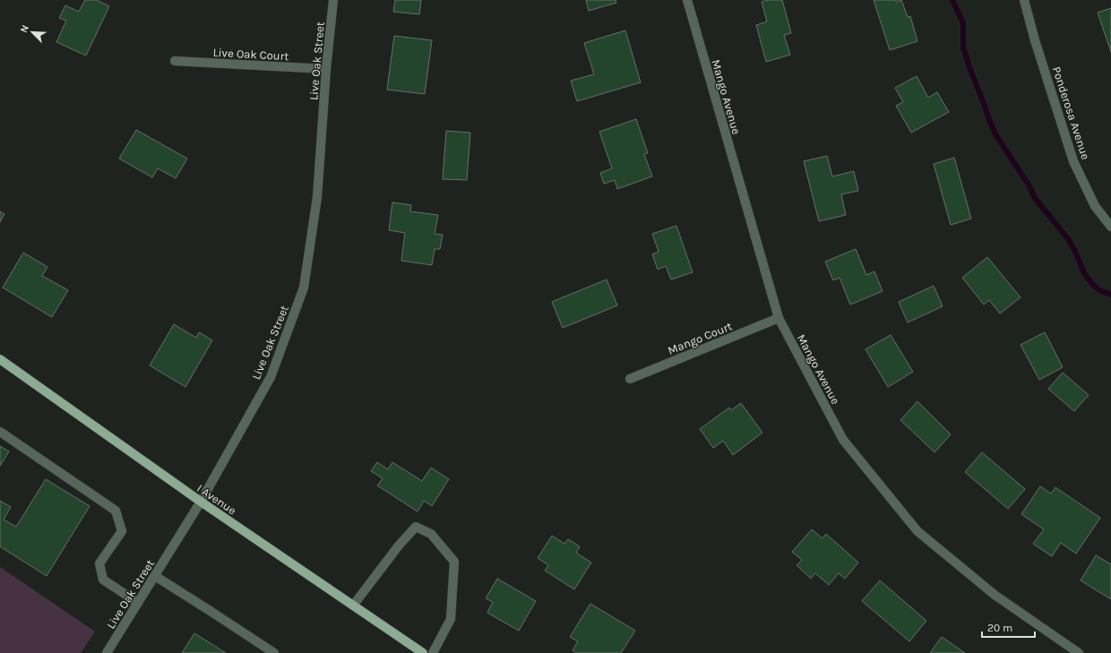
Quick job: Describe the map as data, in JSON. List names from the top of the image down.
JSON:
{
  "streets": {
    "main road": ["I Avenue"],
    "street": [
      "Live Oak Court",
      "Live Oak Street",
      "Mango Avenue",
      "Ponderosa Avenue",
      "Mango Court"
    ]
  },
  "crossings": [
    ["Live Oak Court", "Live Oak Street"],
    ["Live Oak Street", "I Avenue"],
    ["Mango Avenue", "Mango Court"]
  ],
  "scale_bar": "20 m",
  "north": "top left"
}
